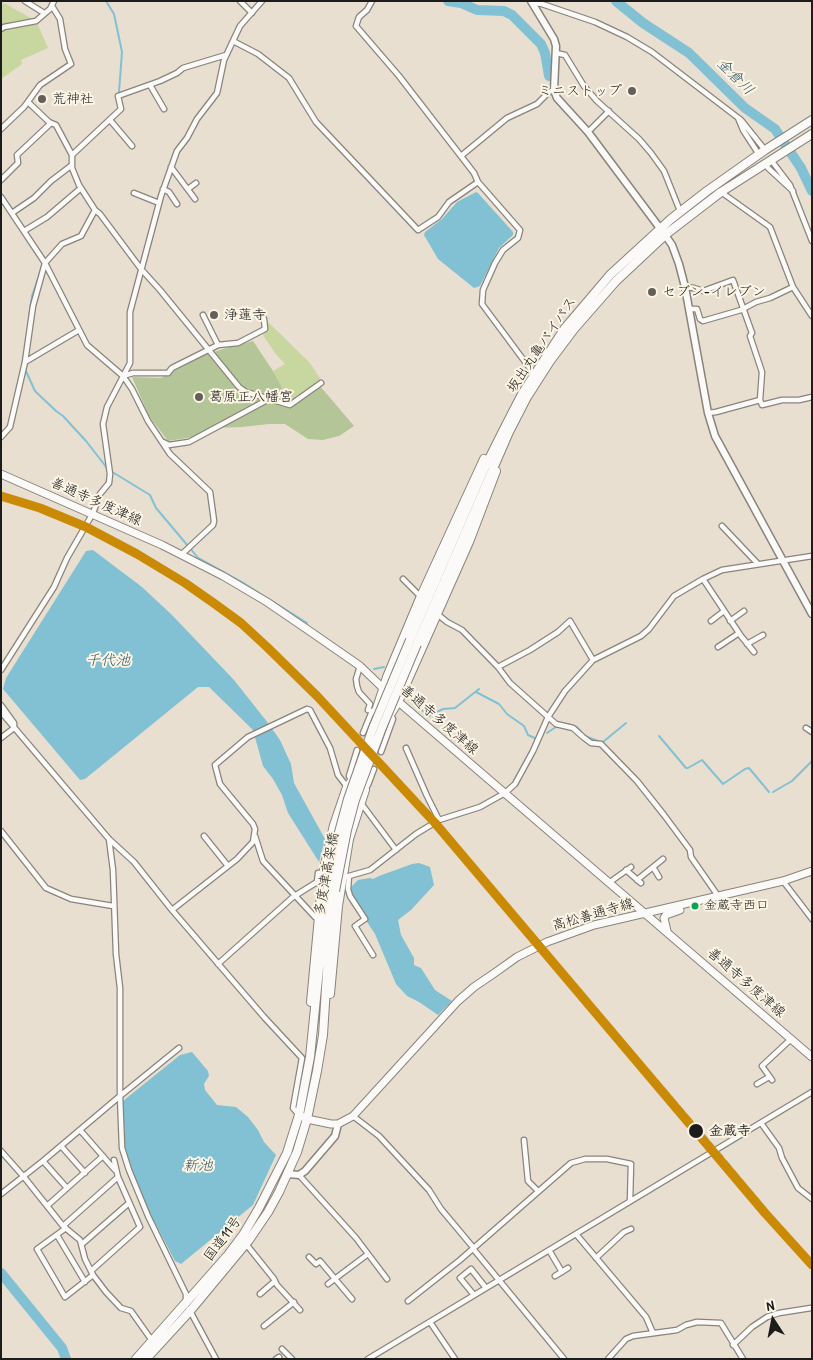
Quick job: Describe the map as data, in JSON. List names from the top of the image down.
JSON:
{
  "streets": {
    "highway": ["坂出丸亀バイパス", "多度津高架橋", "国道11号"],
    "main road": ["善通寺多度津線", "高松善通寺線"]
  },
  "crossings": [
    ["坂出丸亀バイパス", "多度津高架橋"],
    ["善通寺多度津線", "高松善通寺線"],
    ["多度津高架橋", "国道11号"]
  ],
  "water": ["金倉川", "千代池", "新池"],
  "places": [
    "ミニストップ",
    "荒神社",
    "セブン-イレブン",
    "浄蓮寺",
    "葛原正八幡宮",
    "金蔵寺西口",
    "金蔵寺"
  ],
  "north": "top"
}
